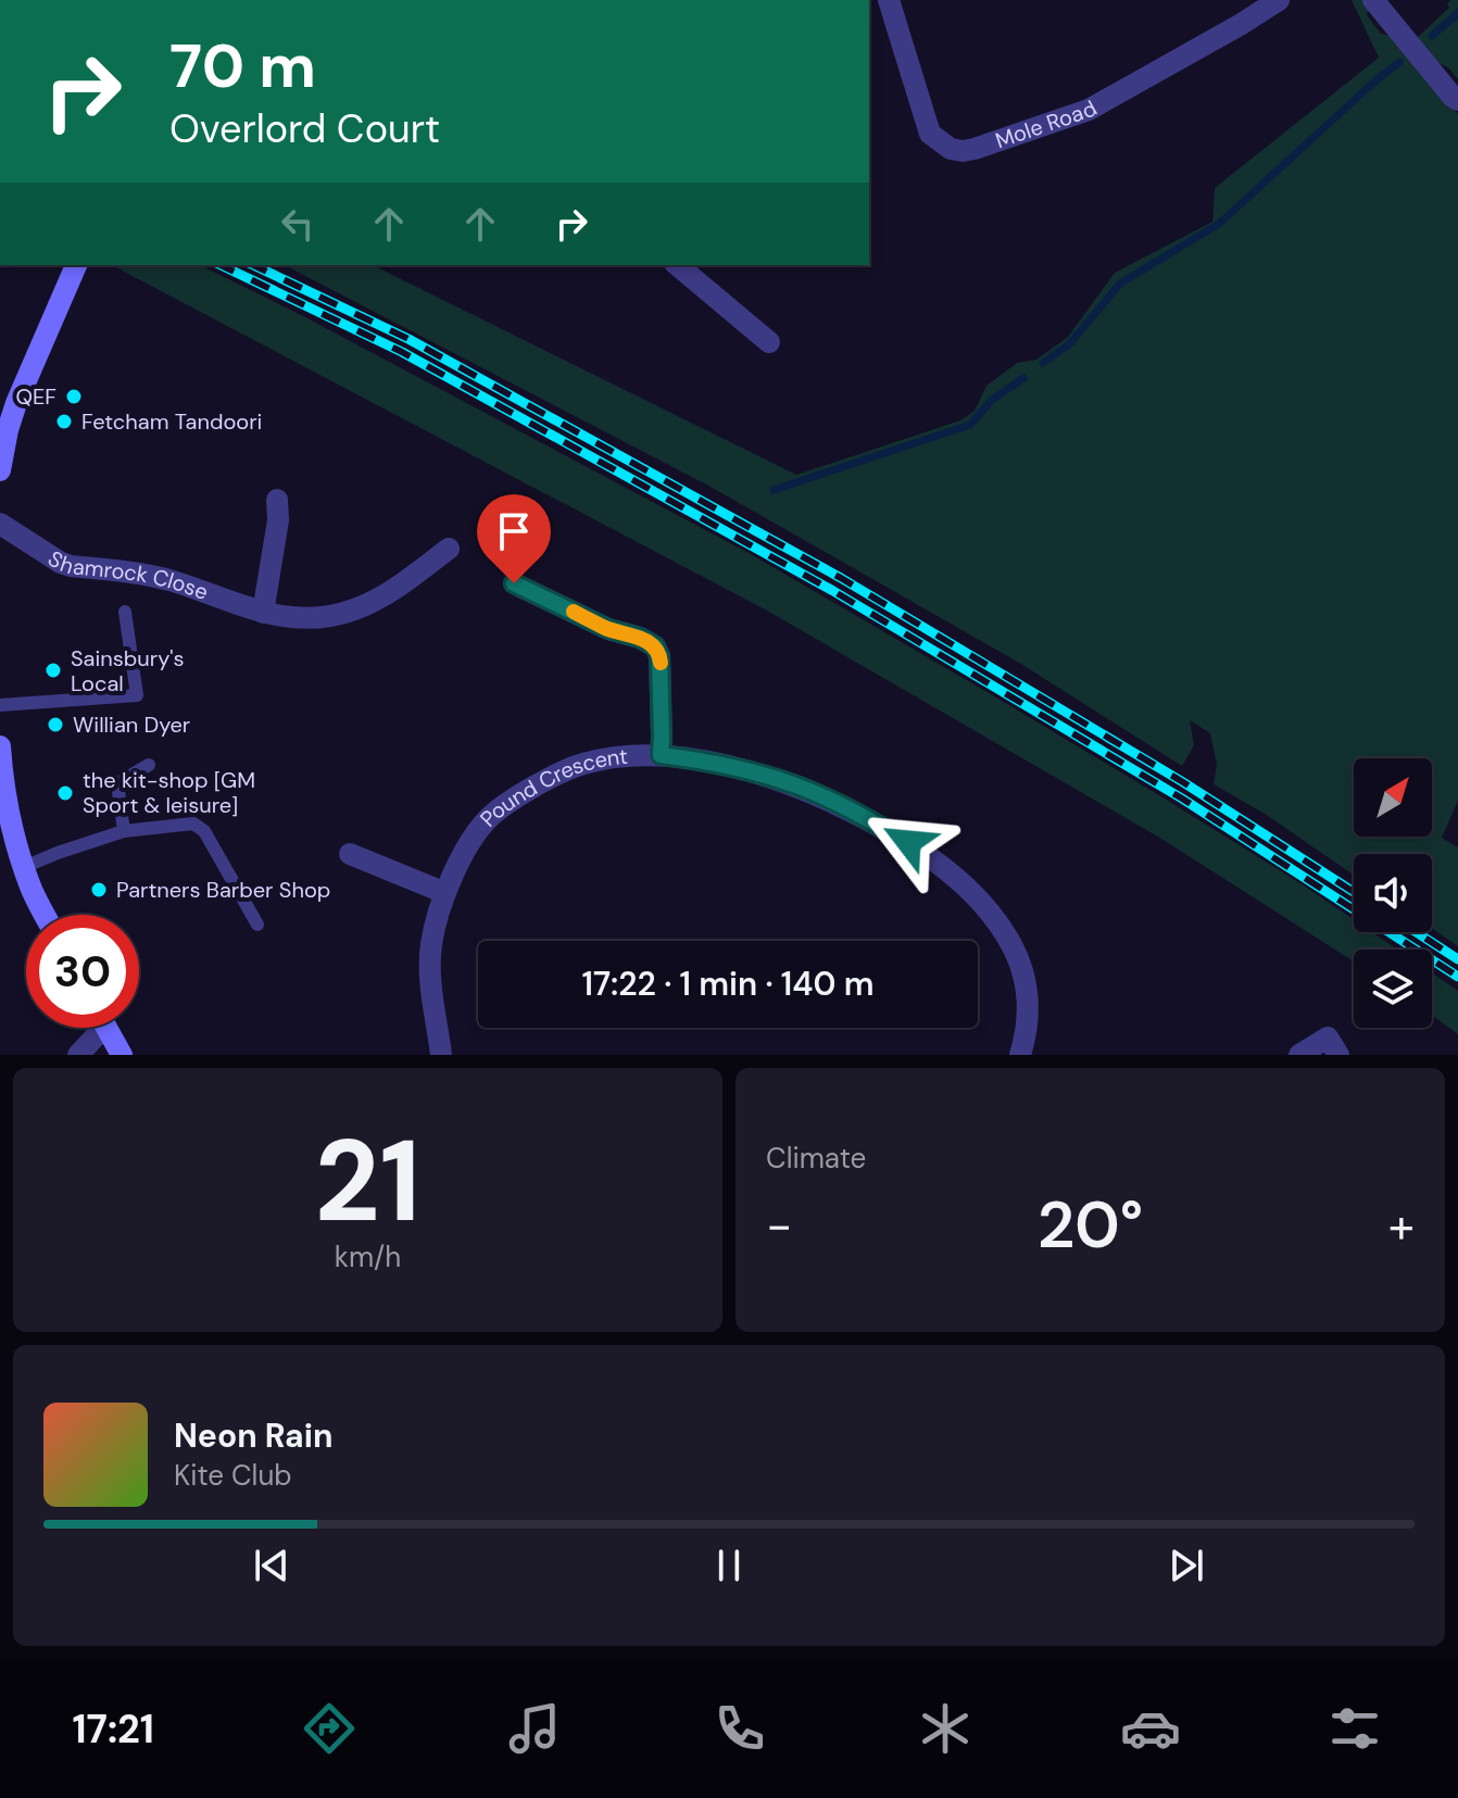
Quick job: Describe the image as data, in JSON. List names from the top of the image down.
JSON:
{
  "streets": {
    "street": ["Mole Road", "Shamrock Close", "Pound Crescent"]
  },
  "places": [
    "QEF",
    "Fetcham Tandoori",
    "Sainsbury's Local",
    "Willian Dyer",
    "the kit-shop [GM Sport & leisure]",
    "Partners Barber Shop"
  ],
  "north": "top right",
  "page": {
    "turn": ["70 m", "Overlord Court"],
    "limit": "30",
    "trip": "17:22 · 1 min · 140 m",
    "tile": [
      ["21", "km/h"],
      "Climate"
    ],
    "heat": ["−", "20°", "+"],
    "song": ["Neon Rain", "Kite Club"],
    "tabs": "17:21"
  }
}
